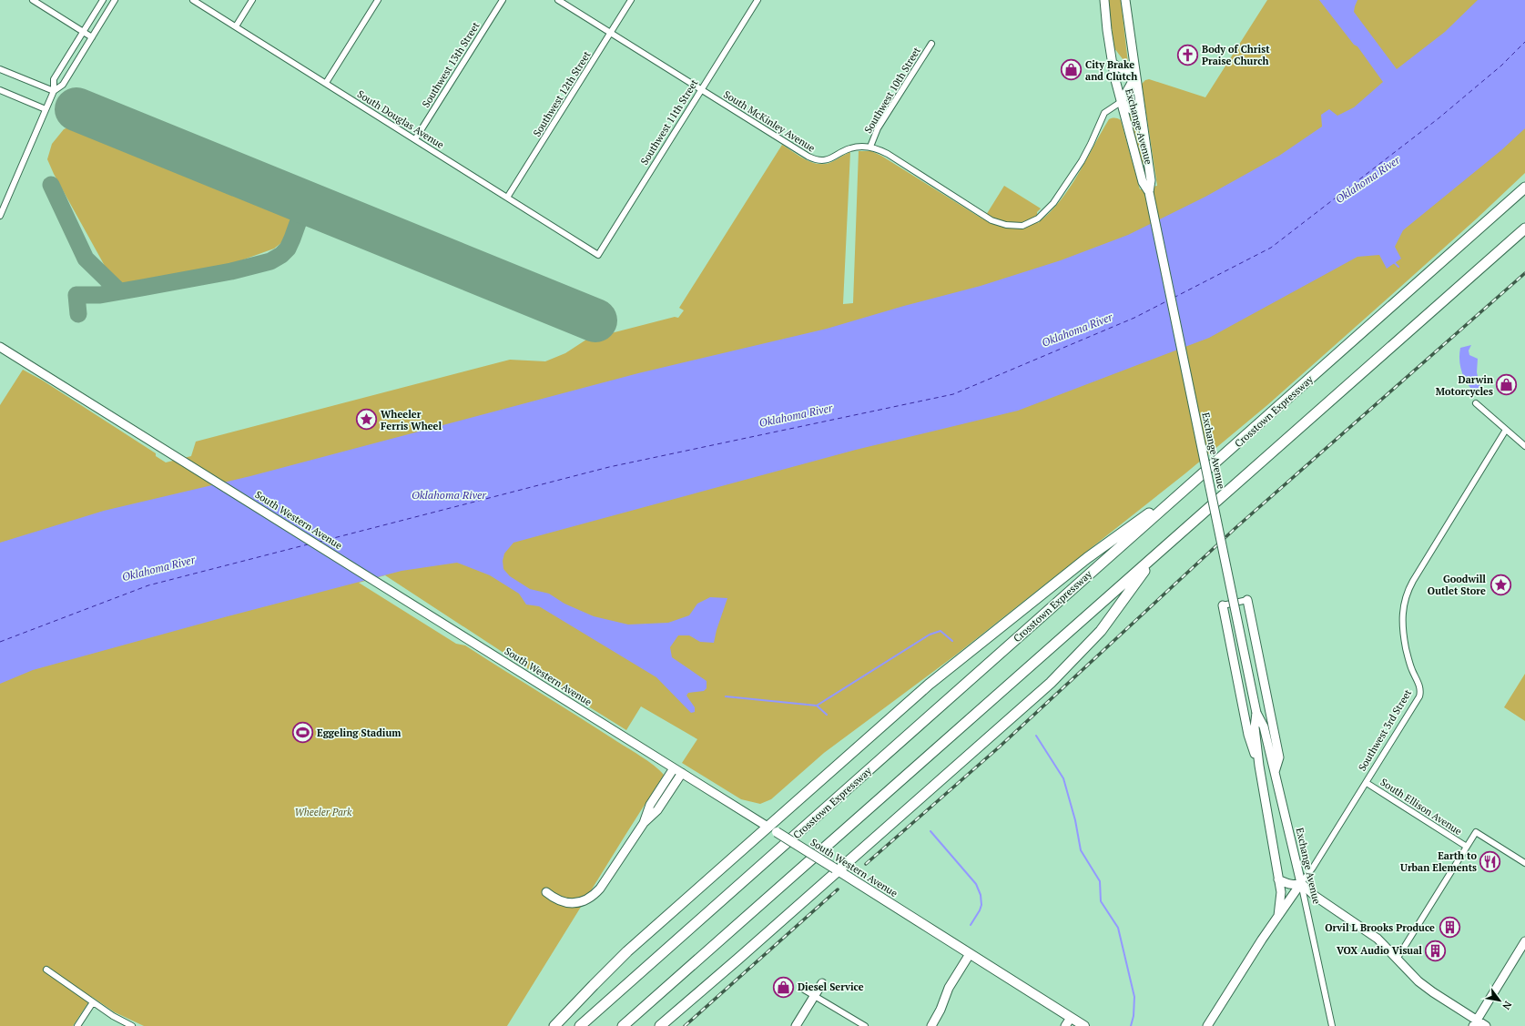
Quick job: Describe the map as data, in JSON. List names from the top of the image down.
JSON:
{
  "streets": {
    "highway": ["Crosstown Expressway"],
    "main road": ["Exchange Avenue", "South Western Avenue", "Southwest 3rd Street"],
    "street": [
      "Southwest 13th Street",
      "Southwest 10th Street",
      "Southwest 12th Street",
      "South Douglas Avenue",
      "South McKinley Avenue",
      "Southwest 11th Street",
      "South Ellison Avenue"
    ]
  },
  "crossings": [
    ["Southwest 13th Street", "South Douglas Avenue"],
    ["Southwest 10th Street", "South McKinley Avenue"],
    ["Southwest 12th Street", "South Douglas Avenue"],
    ["Southwest 12th Street", "South McKinley Avenue"],
    ["South Douglas Avenue", "Southwest 11th Street"],
    ["South McKinley Avenue", "Southwest 11th Street"],
    ["Exchange Avenue", "Southwest 3rd Street"],
    ["Southwest 3rd Street", "South Ellison Avenue"]
  ],
  "water": ["Oklahoma River"],
  "parks": ["Wheeler Park"],
  "places": {
    "church": ["Body of Christ Praise Church"],
    "shop": ["City Brake and Clutch", "Darwin Motorcycles", "Diesel Service"],
    "place": ["Wheeler Ferris Wheel", "Goodwill Outlet Store"],
    "sports": ["Eggeling Stadium"],
    "restaurant": ["Earth to Urban Elements"],
    "building": ["Orvil L Brooks Produce", "VOX Audio Visual"]
  },
  "north": "bottom right"
}
